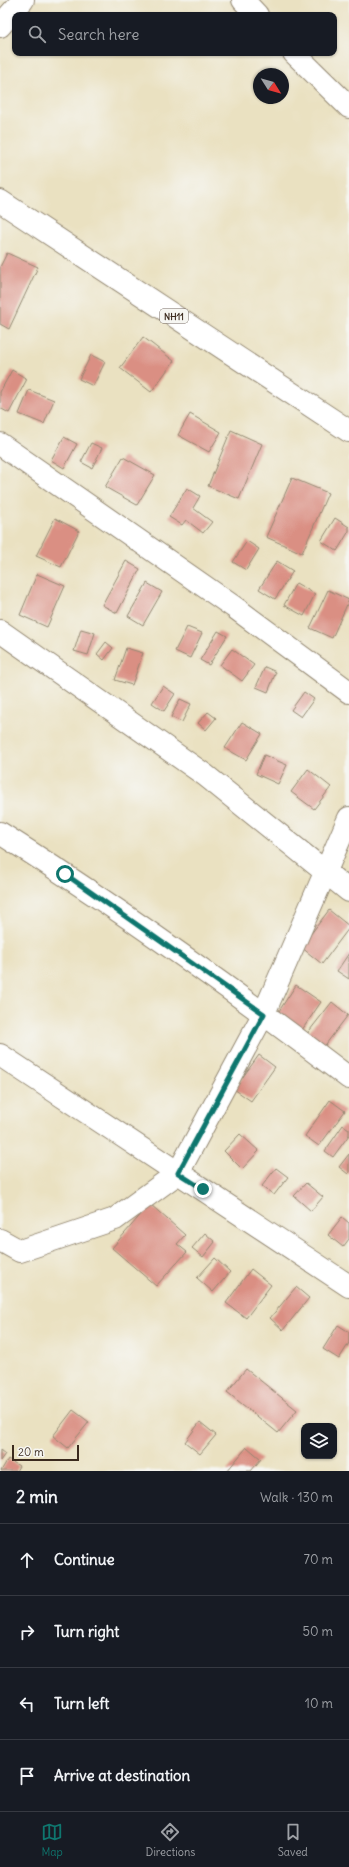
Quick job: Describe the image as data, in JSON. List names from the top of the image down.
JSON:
{
  "streets": {
    "main road": ["NH11"]
  },
  "scale_bar": "20 m",
  "north": "bottom right",
  "page": {
    "search": "Search here",
    "scale": "20 m",
    "heading": ["2 min", "Walk · 130 m"],
    "list": [
      ["Continue", "70 m"],
      ["Turn right", "50 m"],
      ["Turn left", "10 m"],
      "Arrive at destination"
    ],
    "nav": ["Map", "Directions", "Saved"]
  }
}
